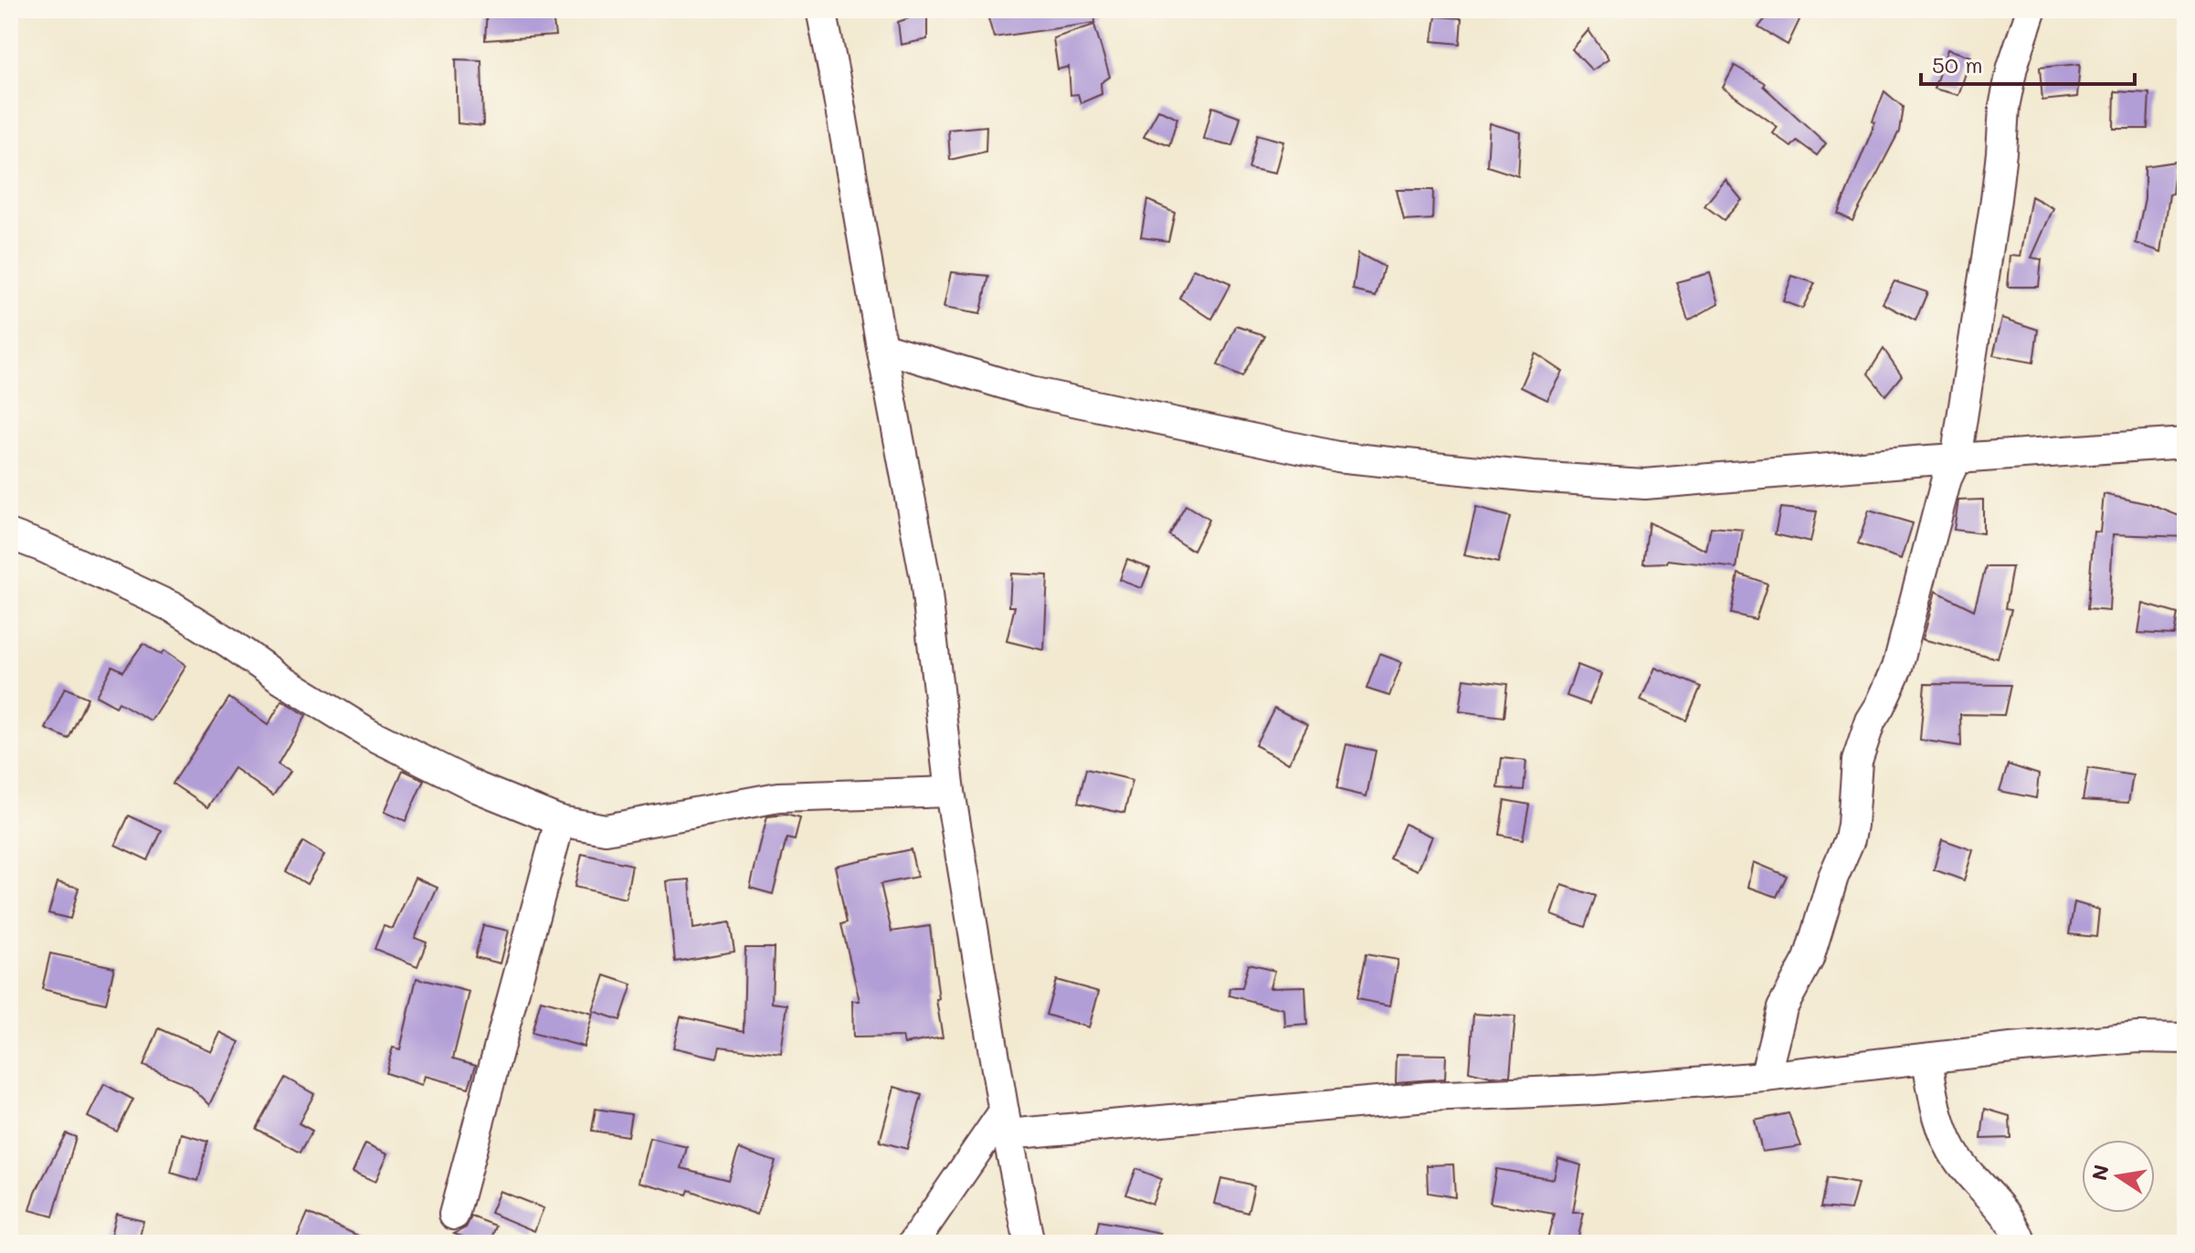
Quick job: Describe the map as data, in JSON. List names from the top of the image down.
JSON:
{
  "scale_bar": "50 m",
  "north": "left"
}
